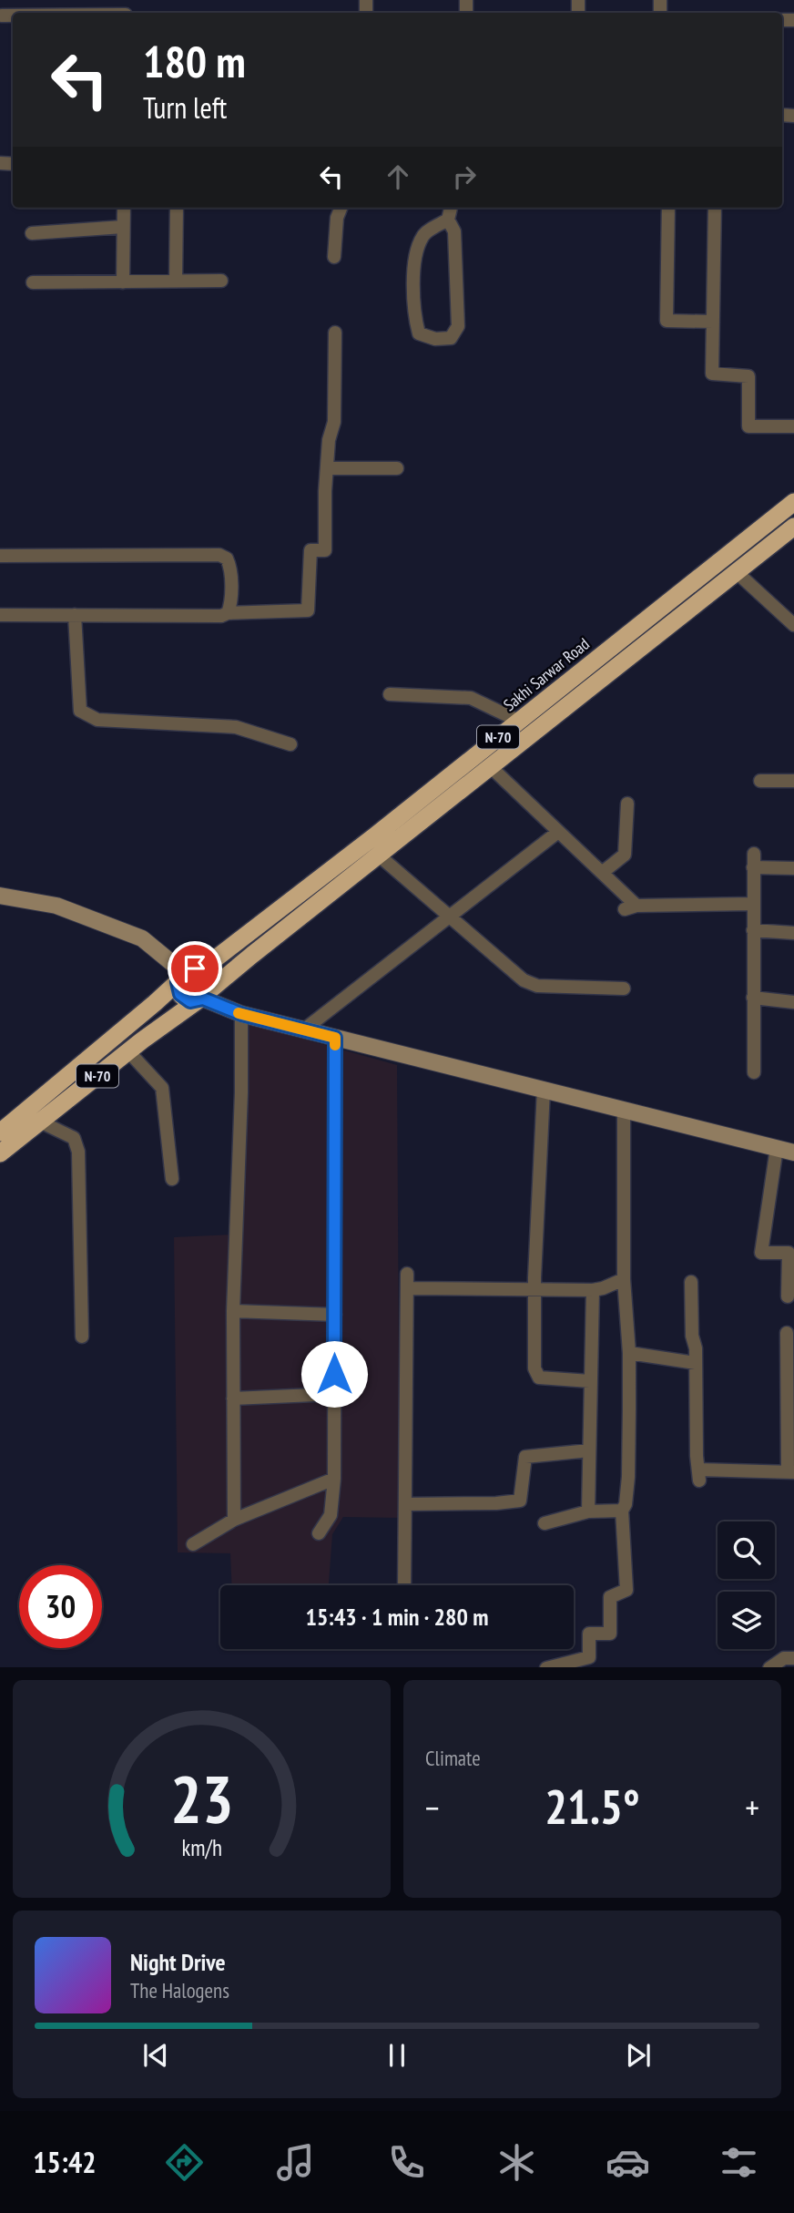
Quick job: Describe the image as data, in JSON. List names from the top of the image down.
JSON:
{
  "streets": {
    "highway": ["Sakhi Sarwar Road", "N-70"]
  },
  "crossings": [
    ["Sakhi Sarwar Road", "N-70"]
  ],
  "page": {
    "turn": ["180 m", "Turn left"],
    "limit": "30",
    "trip": "15:43 · 1 min · 280 m",
    "tile": "Climate",
    "heat": ["−", "21.5°", "+"],
    "song": ["Night Drive", "The Halogens"],
    "tabs": "15:42",
    "gauge": ["23", "km/h"]
  }
}
